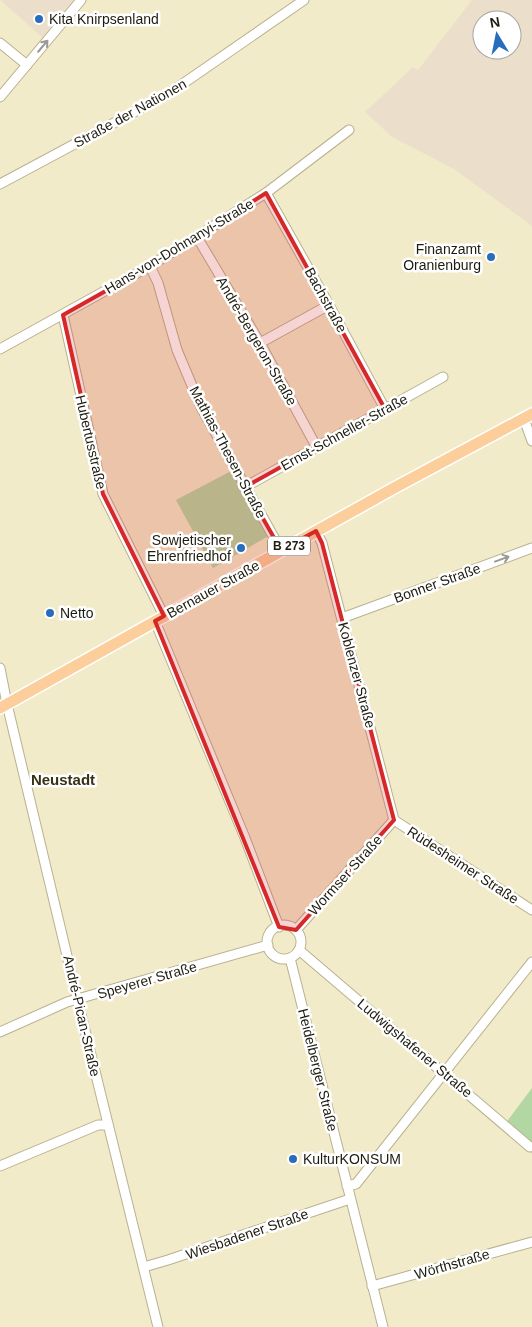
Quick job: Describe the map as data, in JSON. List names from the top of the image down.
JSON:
{
  "streets": {
    "main road": ["B 273", "Bernauer Straße"],
    "street": [
      "Straße der Nationen",
      "Hans-von-Dohnanyi-Straße",
      "Bachstraße",
      "André-Bergeron-Straße",
      "Ernst-Schneller-Straße",
      "Hubertusstraße",
      "Mathias-Thesen-Straße",
      "Bonner Straße",
      "Koblenzer Straße",
      "Rüdesheimer Straße",
      "Wormser Straße",
      "Speyerer Straße",
      "André-Pican-Straße",
      "Ludwigshafener Straße",
      "Heidelberger Straße",
      "Wiesbadener Straße",
      "Wörthstraße"
    ]
  },
  "crossings": [
    ["Hans-von-Dohnanyi-Straße", "Bachstraße"],
    ["Hans-von-Dohnanyi-Straße", "André-Bergeron-Straße"],
    ["Hans-von-Dohnanyi-Straße", "Hubertusstraße"],
    ["Hans-von-Dohnanyi-Straße", "Mathias-Thesen-Straße"],
    ["Bachstraße", "Ernst-Schneller-Straße"],
    ["André-Bergeron-Straße", "Ernst-Schneller-Straße"],
    ["Ernst-Schneller-Straße", "Mathias-Thesen-Straße"],
    ["Hubertusstraße", "Bernauer Straße"],
    ["Mathias-Thesen-Straße", "Bernauer Straße"],
    ["Bonner Straße", "Koblenzer Straße"],
    ["Bernauer Straße", "Koblenzer Straße"],
    ["Bernauer Straße", "André-Pican-Straße"],
    ["Koblenzer Straße", "Rüdesheimer Straße"],
    ["Koblenzer Straße", "Wormser Straße"],
    ["Rüdesheimer Straße", "Wormser Straße"],
    ["Wormser Straße", "Speyerer Straße"],
    ["Wormser Straße", "Ludwigshafener Straße"],
    ["Wormser Straße", "Heidelberger Straße"],
    ["Speyerer Straße", "André-Pican-Straße"],
    ["Speyerer Straße", "Ludwigshafener Straße"],
    ["Speyerer Straße", "Heidelberger Straße"],
    ["André-Pican-Straße", "Wiesbadener Straße"],
    ["Ludwigshafener Straße", "Heidelberger Straße"],
    ["Heidelberger Straße", "Wiesbadener Straße"],
    ["Heidelberger Straße", "Wörthstraße"]
  ],
  "one_way": ["Bonner Straße"],
  "districts": ["Neustadt"],
  "places": [
    "Kita Knirpsenland",
    "Finanzamt Oranienburg",
    "Sowjetischer Ehrenfriedhof",
    "Netto",
    "KulturKONSUM"
  ],
  "north": "top"
}
